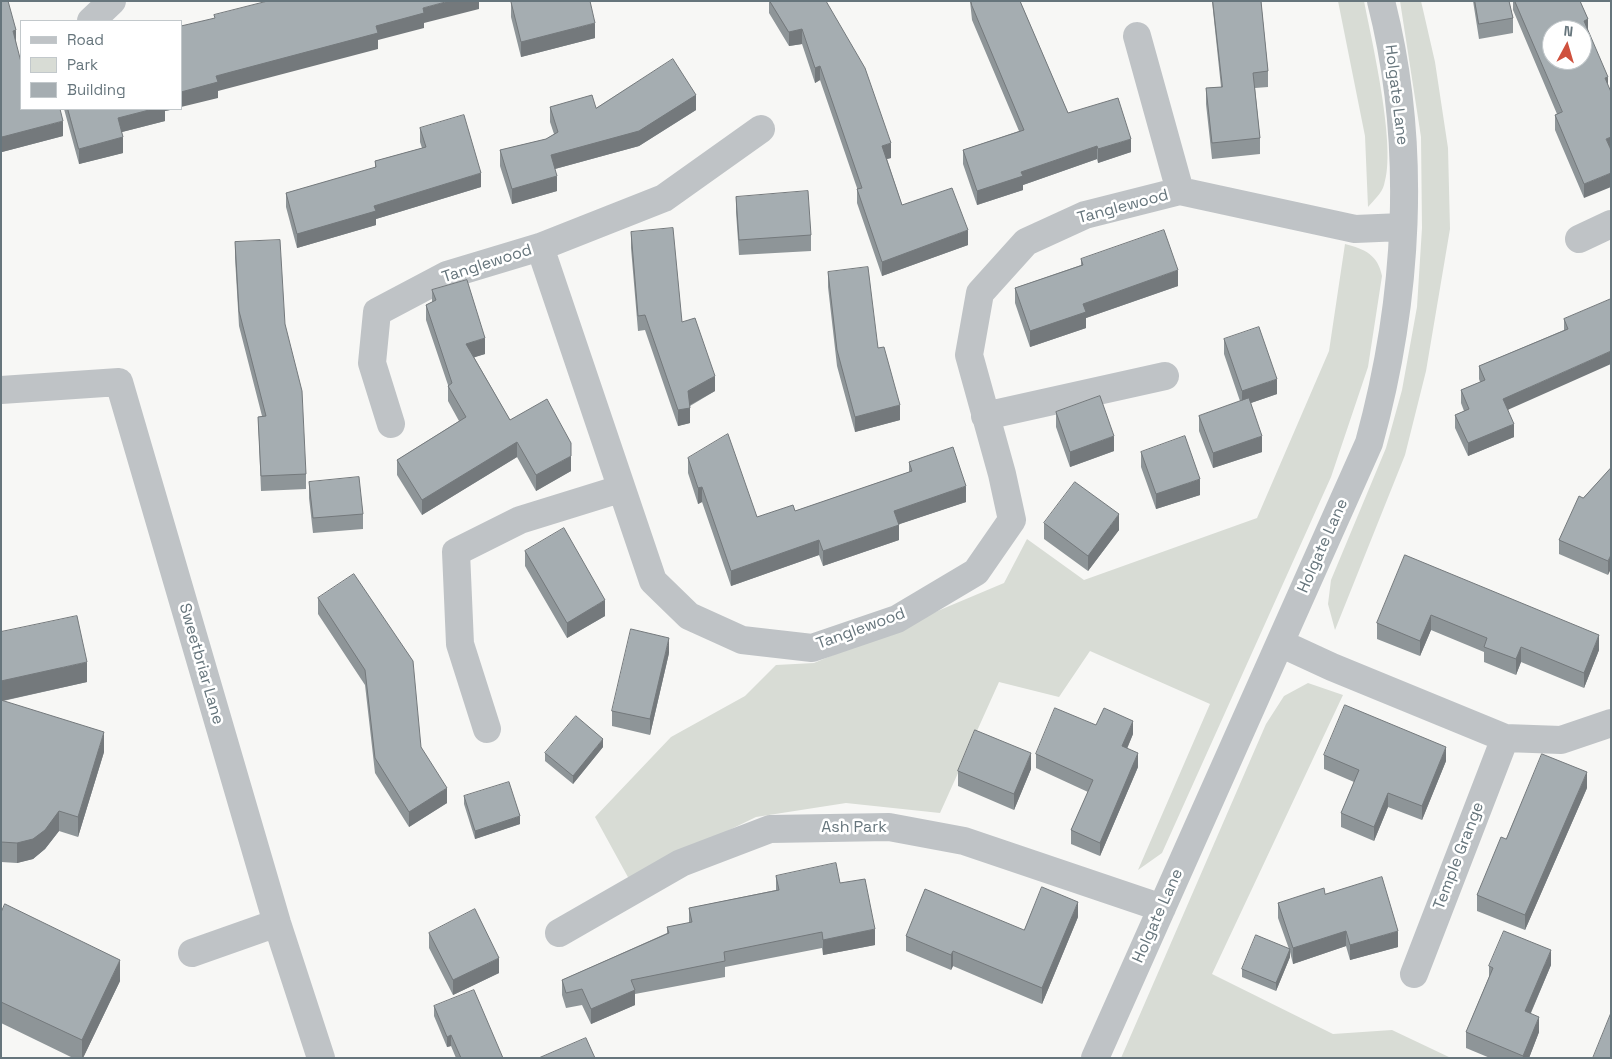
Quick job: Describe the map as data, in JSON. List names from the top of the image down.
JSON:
{
  "streets": {
    "street": [
      "Holgate Lane",
      "Tanglewood",
      "Sweetbriar Lane",
      "Ash Park",
      "Temple Grange"
    ]
  },
  "crossings": [
    ["Holgate Lane", "Tanglewood"],
    ["Holgate Lane", "Ash Park"]
  ],
  "legend": ["Road", "Park", "Building"],
  "north": "top"
}
